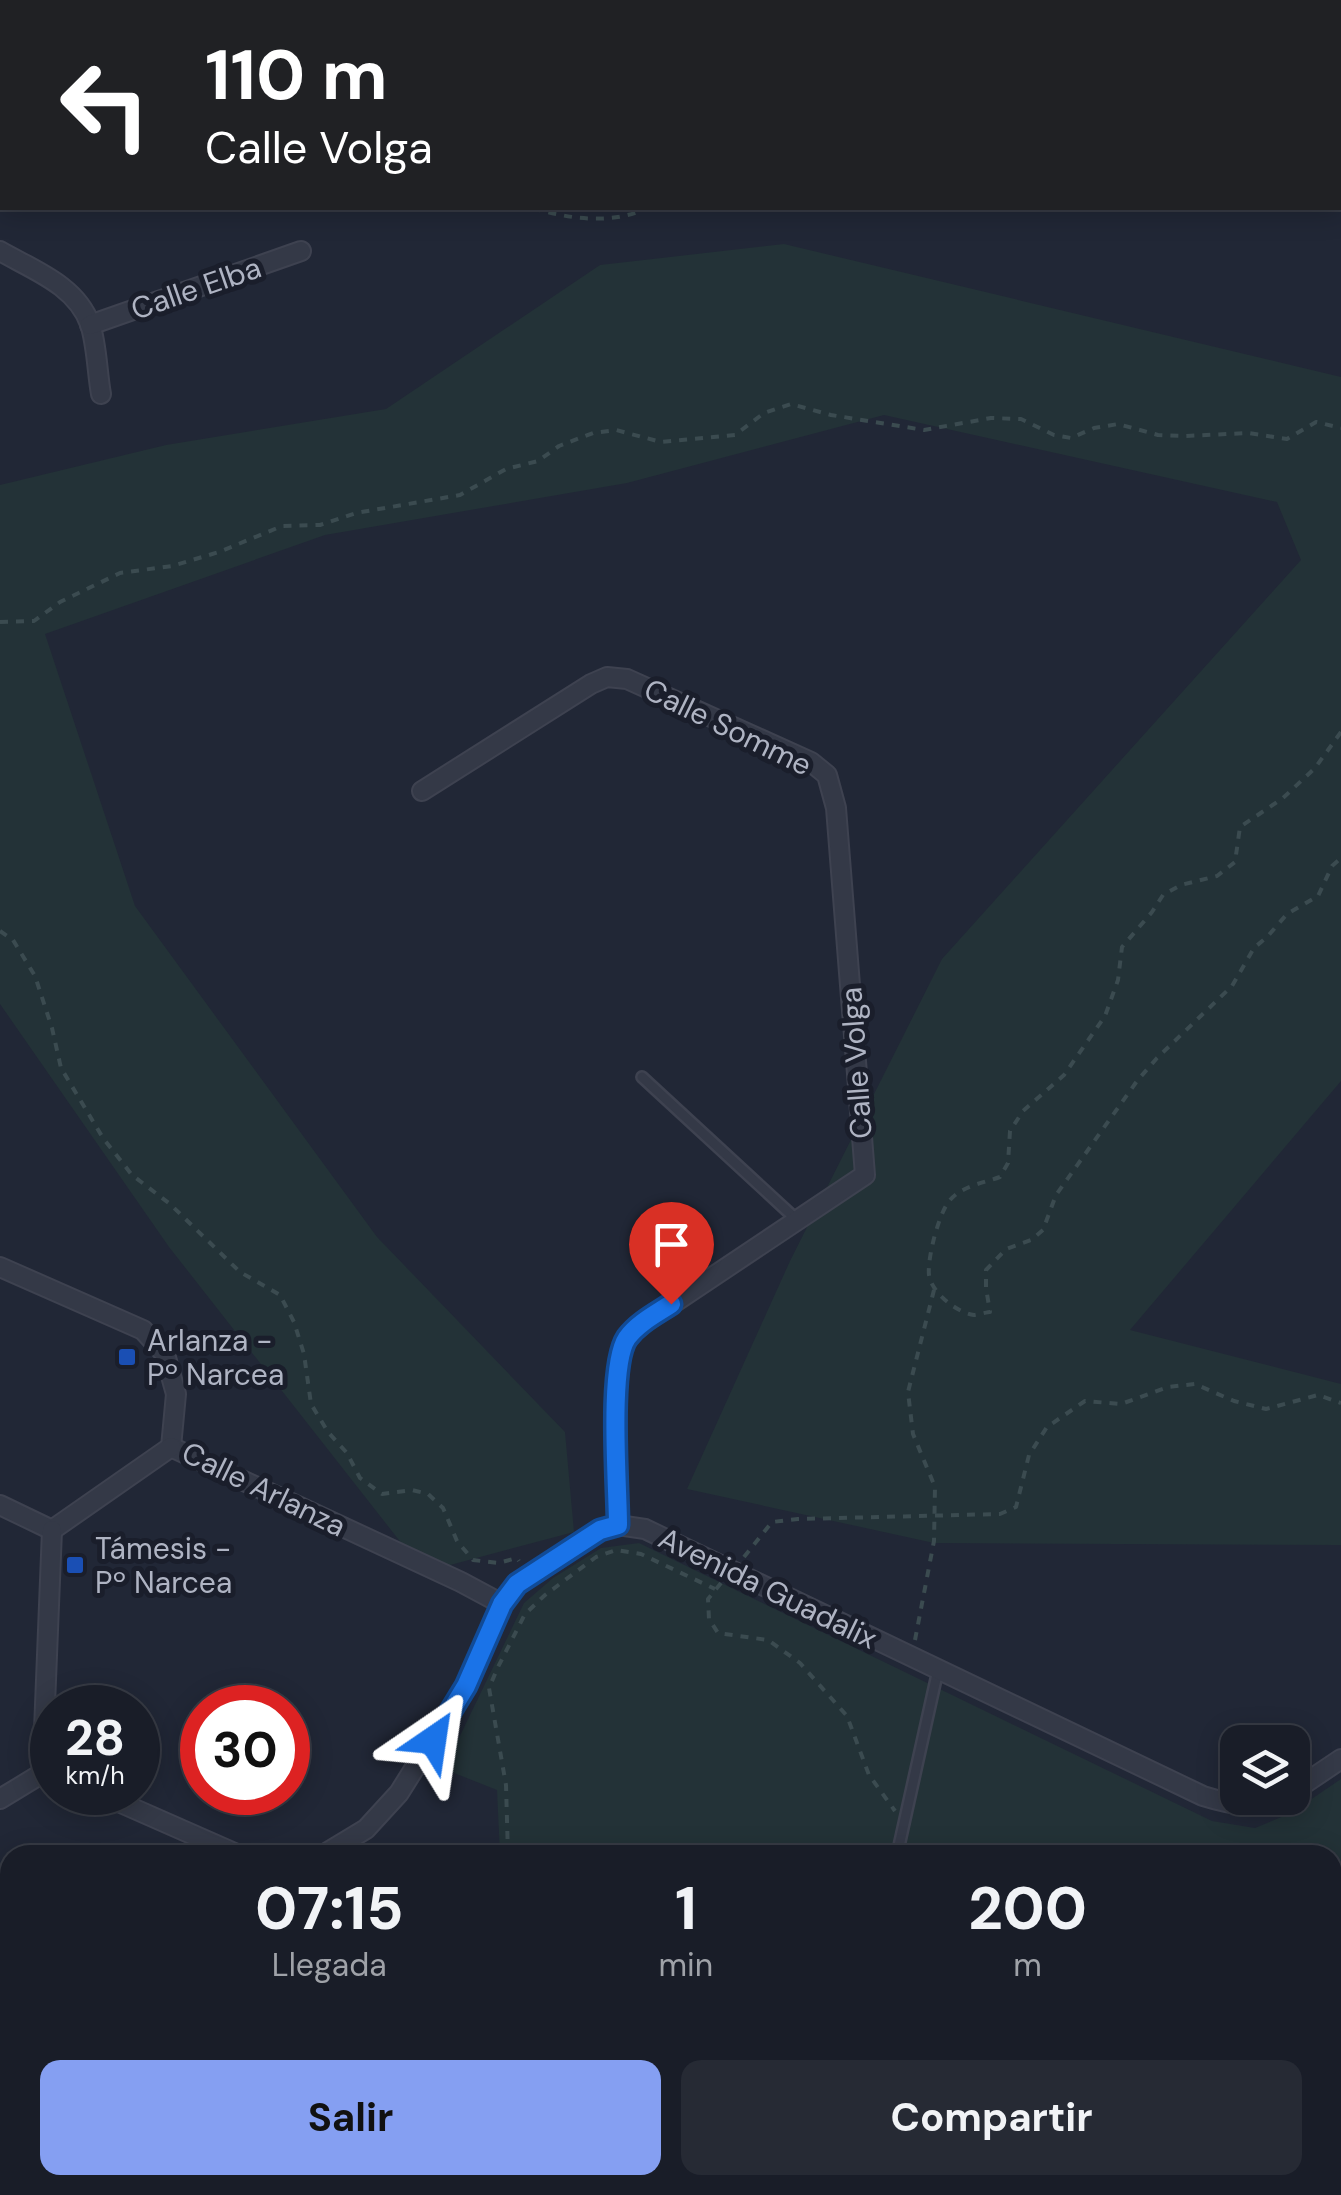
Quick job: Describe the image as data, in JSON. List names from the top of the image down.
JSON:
{
  "streets": {
    "street": [
      "Calle Elba",
      "Calle Somme",
      "Calle Volga",
      "Calle Arlanza",
      "Avenida Guadalix"
    ]
  },
  "crossings": [
    ["Calle Somme", "Calle Volga"],
    ["Calle Volga", "Avenida Guadalix"],
    ["Calle Arlanza", "Avenida Guadalix"]
  ],
  "places": {
    "transit": ["Arlanza - Pº Narcea", "Támesis - Pº Narcea"]
  },
  "page": {
    "turn": ["110 m", "Calle Volga"],
    "speed": "28 km/h",
    "limit": "30",
    "eta": [
      "07:15",
      "Llegada",
      "1",
      "min",
      "200",
      "m"
    ],
    "buttons": ["Salir", "Compartir"]
  }
}
